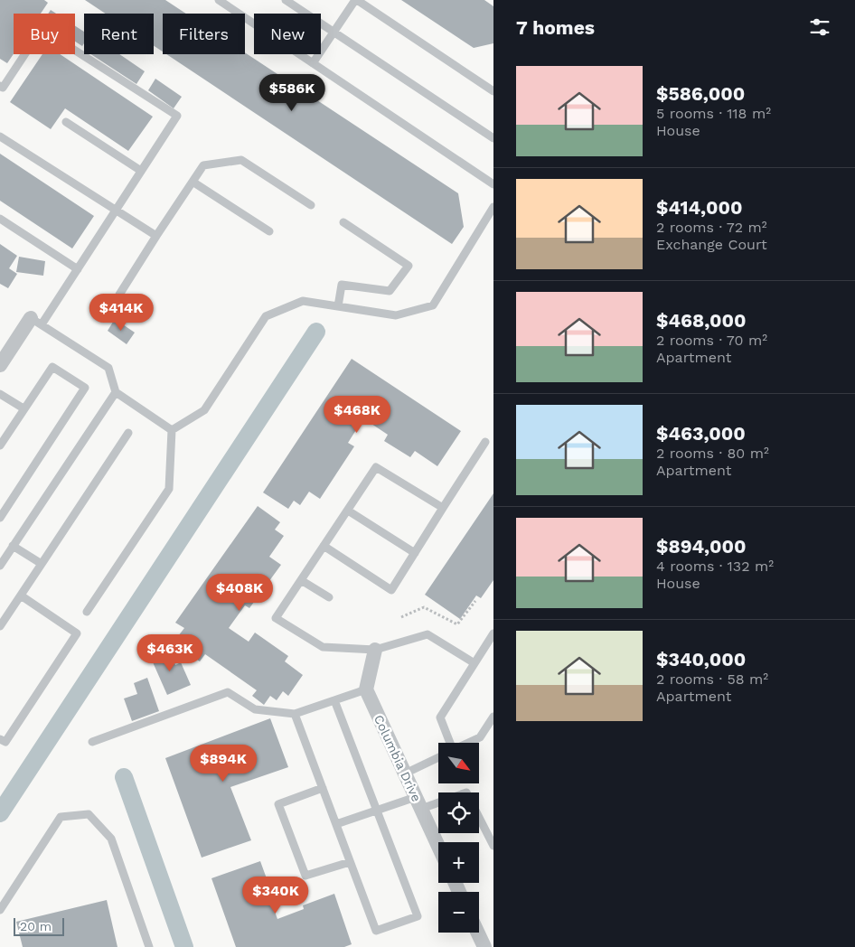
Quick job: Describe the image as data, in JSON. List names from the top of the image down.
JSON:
{
  "streets": {
    "street": ["Columbia Drive"]
  },
  "scale_bar": "20 m",
  "north": "bottom right",
  "page": {
    "heading": "7 homes",
    "chip": [
      "Buy",
      "Rent",
      "Filters",
      "New"
    ],
    "list": [
      {
        "name": "$586,000",
        "note": "5 rooms · 118 m² · House"
      },
      {
        "name": "$414,000",
        "note": "2 rooms · 72 m² · Exchange Court"
      },
      {
        "name": "$468,000",
        "note": "2 rooms · 70 m² · Apartment"
      },
      {
        "name": "$463,000",
        "note": "2 rooms · 80 m² · Apartment"
      },
      {
        "name": "$894,000",
        "note": "4 rooms · 132 m² · House"
      },
      {
        "name": "$340,000",
        "note": "2 rooms · 58 m² · Apartment"
      }
    ],
    "price": [
      "$586K",
      "$414K",
      "$468K",
      "$408K",
      "$463K",
      "$894K",
      "$340K"
    ],
    "map_buttons": ["+", "−"],
    "scale": "20 m"
  }
}
